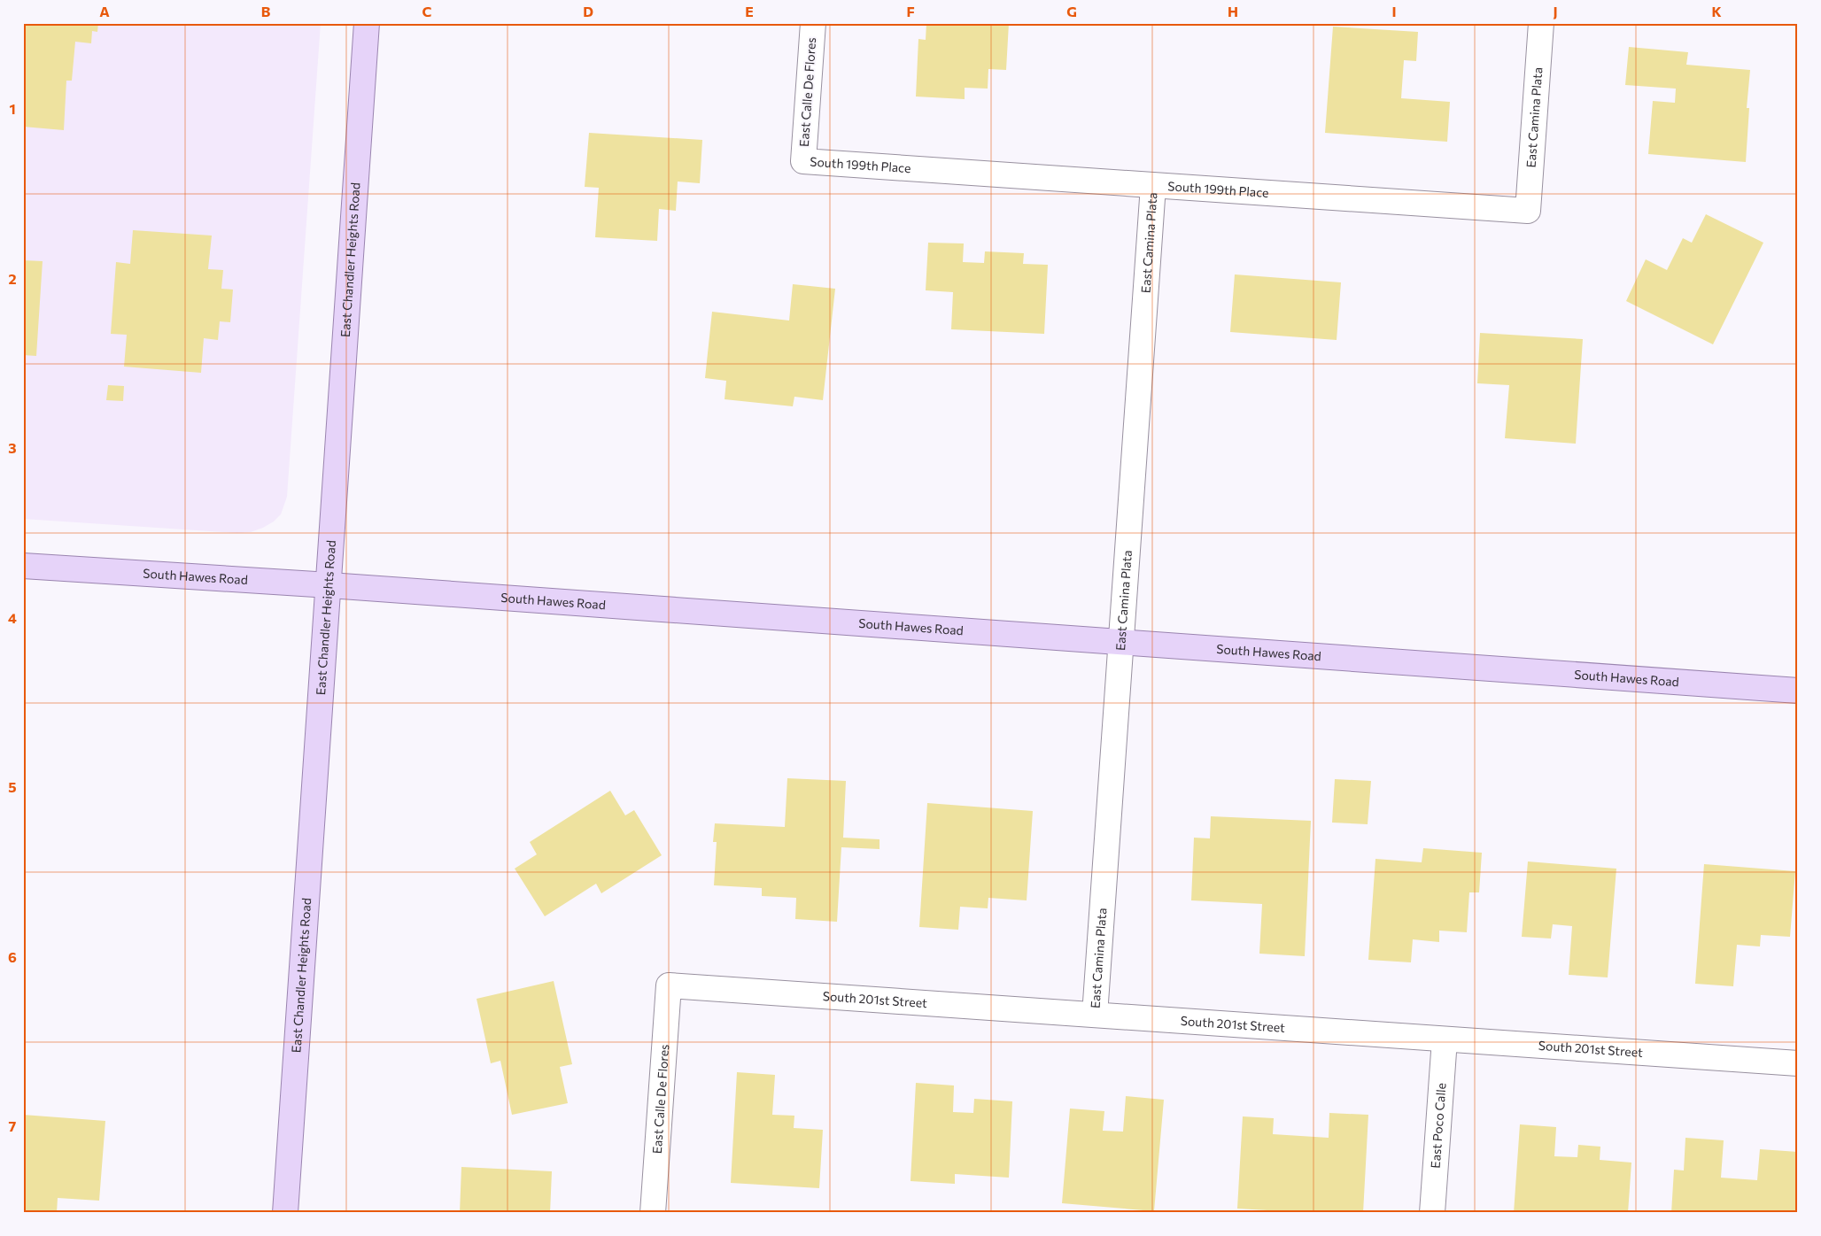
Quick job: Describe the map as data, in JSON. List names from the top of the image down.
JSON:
{
  "streets": {
    "main road": ["East Chandler Heights Road", "South Hawes Road"],
    "street": [
      "East Calle De Flores",
      "East Camina Plata",
      "South 199th Place",
      "South 201st Street",
      "East Poco Calle"
    ]
  },
  "crossings": [
    ["East Calle De Flores", "South 199th Place"],
    ["East Calle De Flores", "South 201st Street"],
    ["East Camina Plata", "South 199th Place"],
    ["East Camina Plata", "South Hawes Road"],
    ["East Camina Plata", "South 201st Street"],
    ["East Chandler Heights Road", "South Hawes Road"],
    ["South 201st Street", "East Poco Calle"]
  ],
  "grid": {
    "columns": [
      "A",
      "B",
      "C",
      "D",
      "E",
      "F",
      "G",
      "H",
      "I",
      "J",
      "K"
    ],
    "rows": [
      "1",
      "2",
      "3",
      "4",
      "5",
      "6",
      "7"
    ]
  }
}
